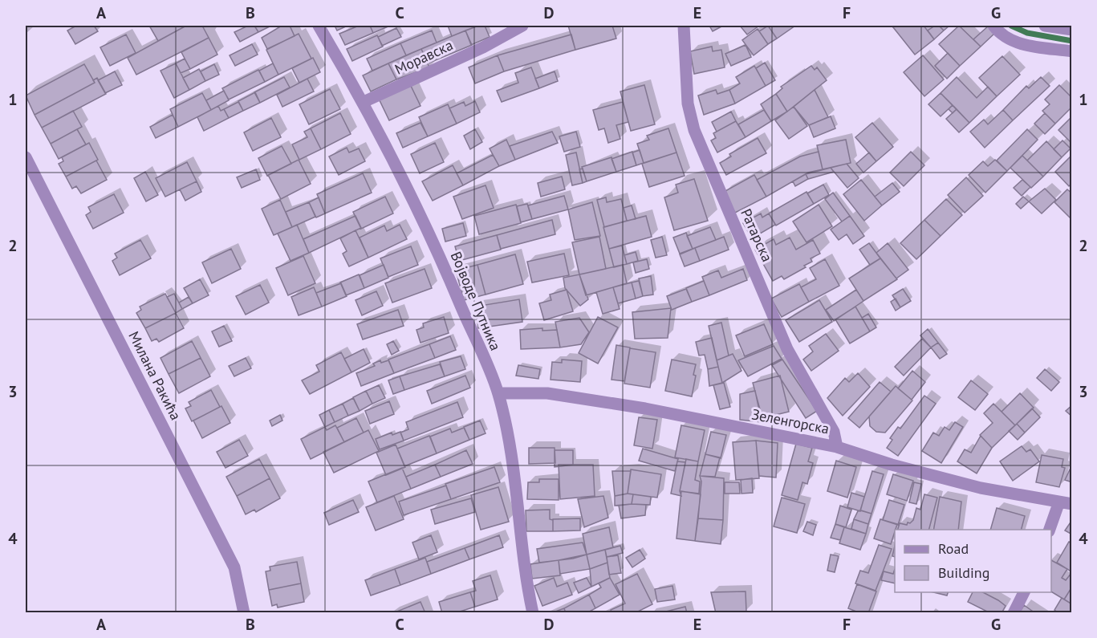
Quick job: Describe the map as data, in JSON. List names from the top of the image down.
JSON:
{
  "streets": {
    "street": [
      "Моравска",
      "Ратарска",
      "Војводе Путника",
      "Милана Ракића",
      "Зеленгорска"
    ]
  },
  "crossings": [
    ["Моравска", "Војводе Путника"],
    ["Ратарска", "Зеленгорска"],
    ["Војводе Путника", "Зеленгорска"]
  ],
  "legend": ["Road", "Building"],
  "grid": {
    "columns": [
      "A",
      "B",
      "C",
      "D",
      "E",
      "F",
      "G"
    ],
    "rows": [
      "1",
      "2",
      "3",
      "4"
    ]
  }
}
